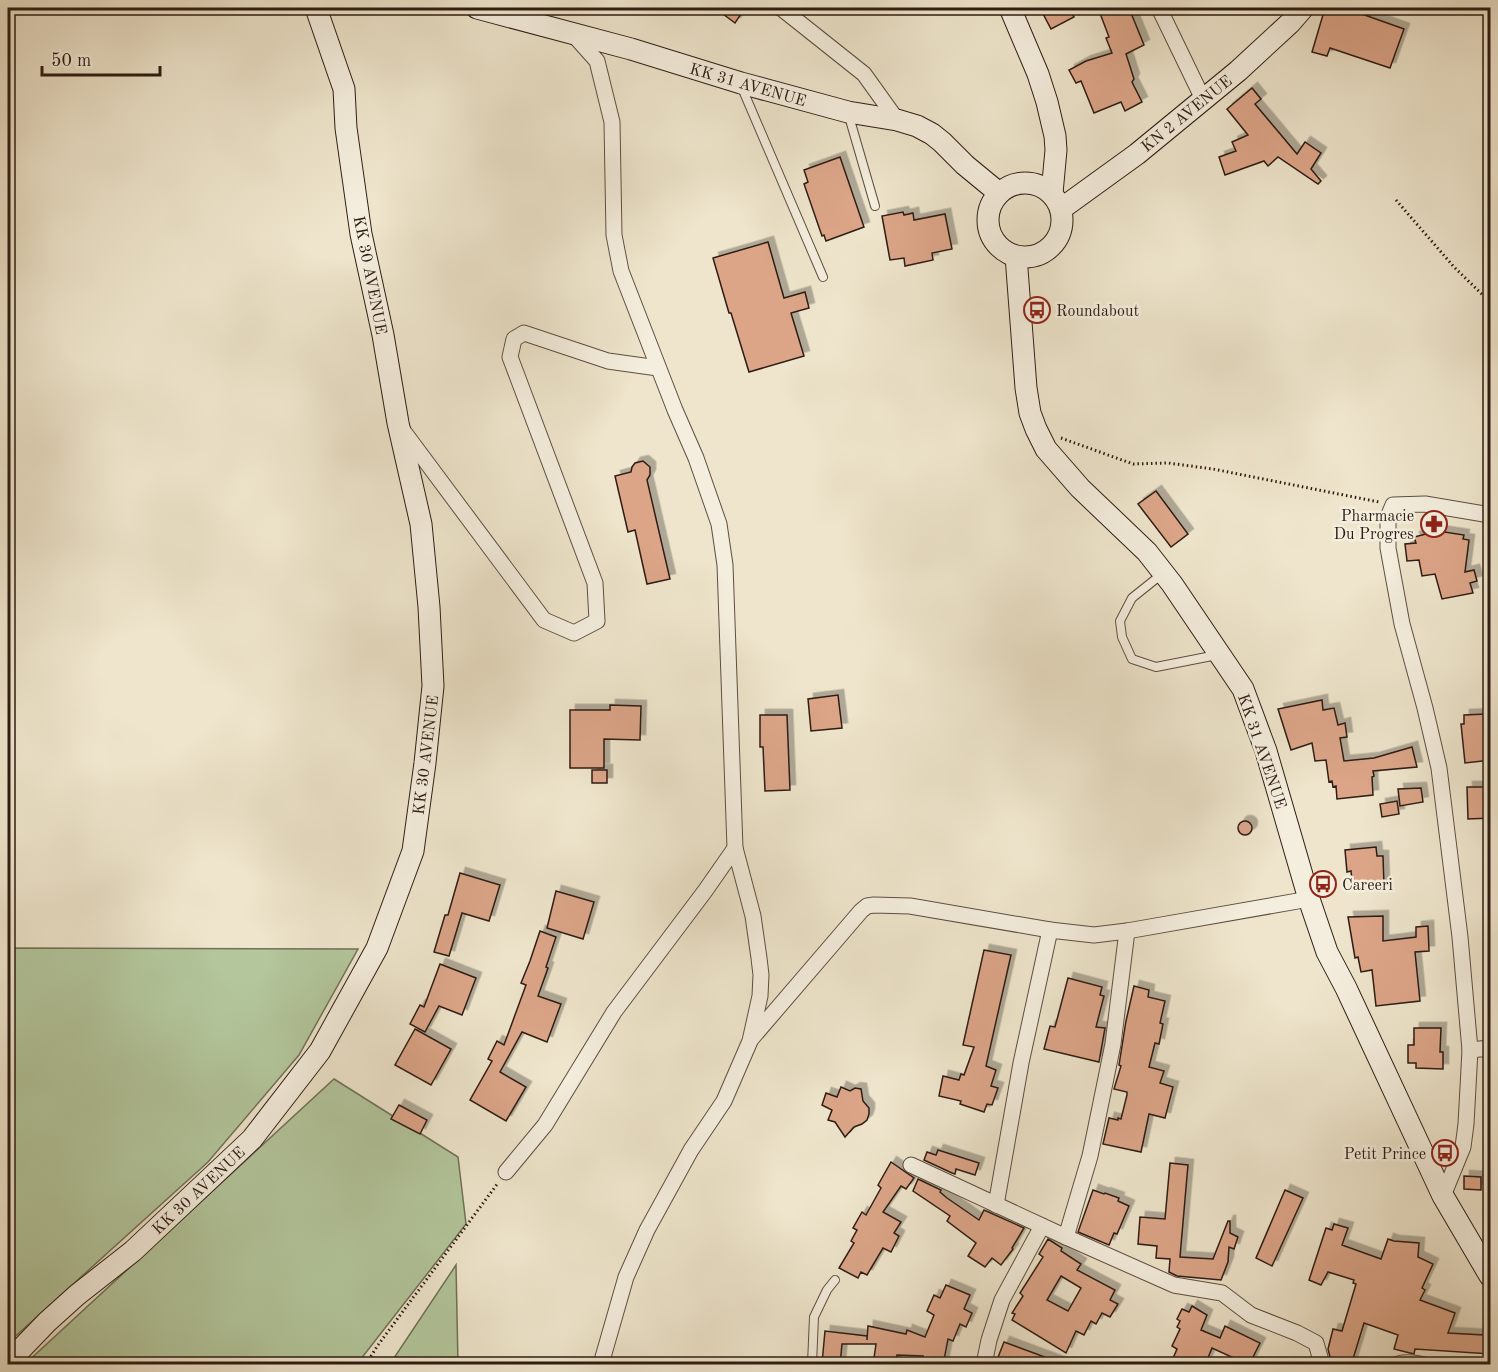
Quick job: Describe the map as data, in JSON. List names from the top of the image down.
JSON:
{
  "streets": {
    "main road": ["KK 31 AVENUE", "KN 2 AVENUE", "KK 30 AVENUE"]
  },
  "crossings": [
    ["KK 31 AVENUE", "KN 2 AVENUE"]
  ],
  "places": {
    "bus stop": ["Roundabout", "Careeri", "Petit Prince"],
    "pharmacy": ["Pharmacie Du Progres"]
  },
  "scale_bar": "50 m"
}
